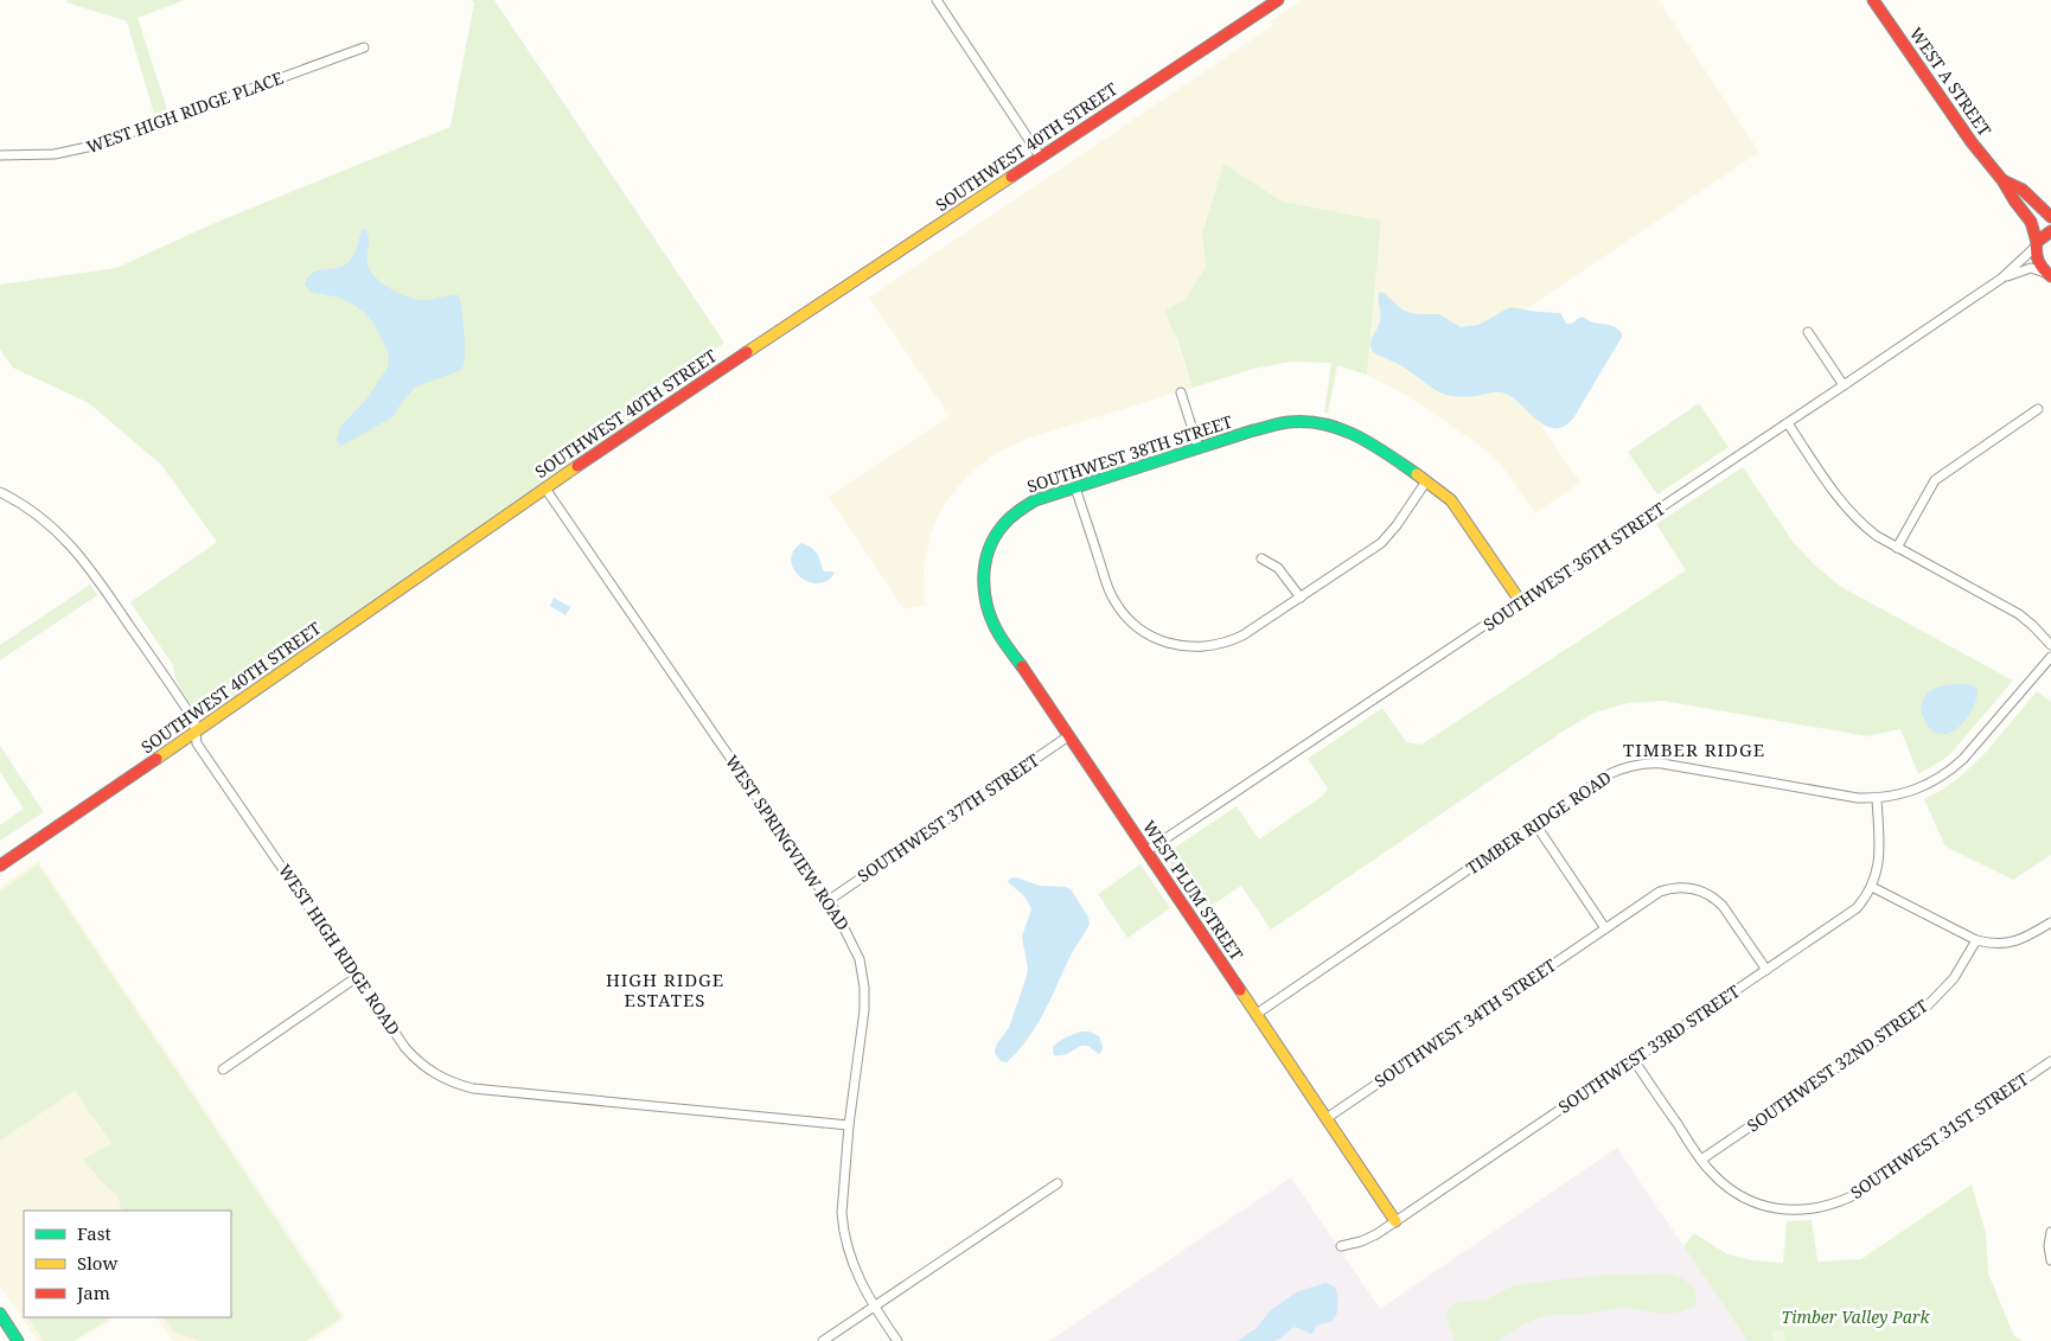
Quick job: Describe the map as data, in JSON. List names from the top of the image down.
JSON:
{
  "streets": {
    "main road": [
      "WEST A STREET",
      "SOUTHWEST 40TH STREET",
      "SOUTHWEST 38TH STREET",
      "WEST PLUM STREET"
    ],
    "street": [
      "WEST HIGH RIDGE PLACE",
      "SOUTHWEST 36TH STREET",
      "SOUTHWEST 37TH STREET",
      "TIMBER RIDGE ROAD",
      "WEST SPRINGVIEW ROAD",
      "WEST HIGH RIDGE ROAD",
      "SOUTHWEST 34TH STREET",
      "SOUTHWEST 33RD STREET",
      "SOUTHWEST 32ND STREET",
      "SOUTHWEST 31ST STREET"
    ]
  },
  "crossings": [
    ["WEST A STREET", "SOUTHWEST 36TH STREET"],
    ["SOUTHWEST 40TH STREET", "WEST SPRINGVIEW ROAD"],
    ["SOUTHWEST 40TH STREET", "WEST HIGH RIDGE ROAD"],
    ["SOUTHWEST 38TH STREET", "SOUTHWEST 36TH STREET"],
    ["SOUTHWEST 38TH STREET", "WEST PLUM STREET"],
    ["SOUTHWEST 36TH STREET", "WEST PLUM STREET"],
    ["SOUTHWEST 37TH STREET", "WEST SPRINGVIEW ROAD"],
    ["SOUTHWEST 37TH STREET", "WEST PLUM STREET"],
    ["TIMBER RIDGE ROAD", "WEST PLUM STREET"],
    ["TIMBER RIDGE ROAD", "SOUTHWEST 33RD STREET"],
    ["WEST SPRINGVIEW ROAD", "WEST HIGH RIDGE ROAD"],
    ["WEST PLUM STREET", "SOUTHWEST 34TH STREET"],
    ["WEST PLUM STREET", "SOUTHWEST 33RD STREET"],
    ["SOUTHWEST 34TH STREET", "SOUTHWEST 33RD STREET"],
    ["SOUTHWEST 33RD STREET", "SOUTHWEST 31ST STREET"],
    ["SOUTHWEST 32ND STREET", "SOUTHWEST 31ST STREET"]
  ],
  "districts": ["TIMBER RIDGE", "HIGH RIDGE ESTATES"],
  "parks": ["Timber Valley Park"],
  "legend": ["Fast", "Slow", "Jam"]
}
